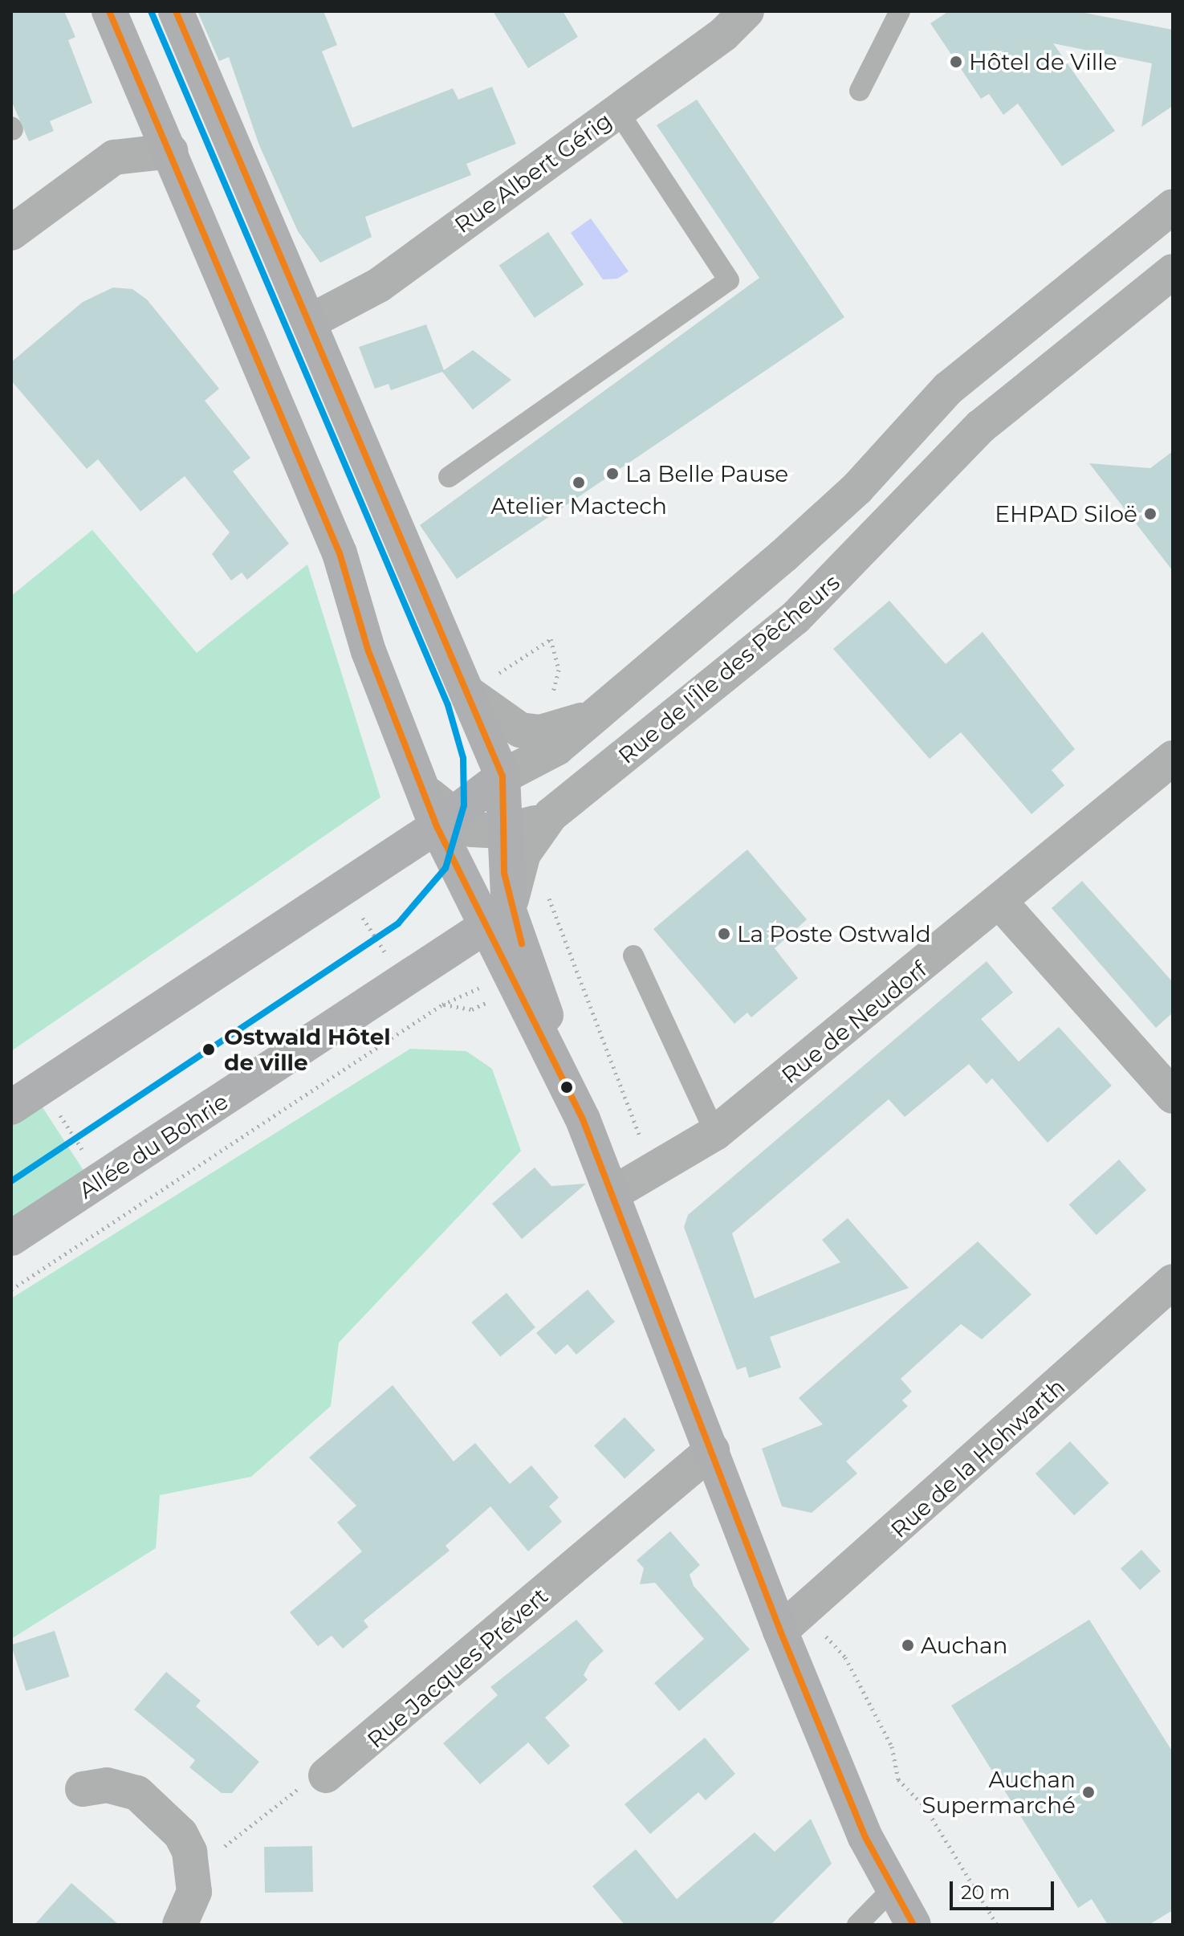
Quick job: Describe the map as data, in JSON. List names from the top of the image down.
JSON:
{
  "streets": {
    "main road": ["Allée du Bohrie"],
    "street": [
      "Rue Albert Gérig",
      "Rue de l'Île des Pêcheurs",
      "Rue de Neudorf",
      "Rue de la Hohwarth",
      "Rue Jacques Prévert"
    ]
  },
  "crossings": [
    ["Rue de l'Île des Pêcheurs", "Allée du Bohrie"]
  ],
  "places": [
    "Hôtel de Ville",
    "La Belle Pause",
    "Atelier Mactech",
    "EHPAD Siloë",
    "La Poste Ostwald",
    "Ostwald Hôtel de ville",
    "Auchan",
    "Auchan Supermarché"
  ],
  "scale_bar": "20 m"
}
